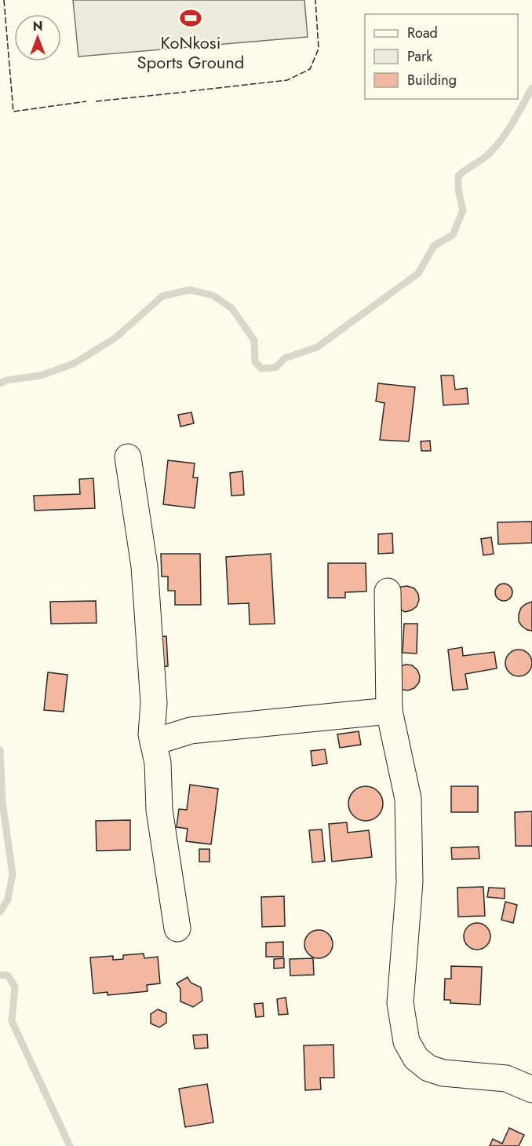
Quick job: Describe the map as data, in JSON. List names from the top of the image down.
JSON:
{
  "places": {
    "sports": ["KoNkosi Sports Ground"]
  },
  "legend": ["Road", "Park", "Building"],
  "north": "top"
}
